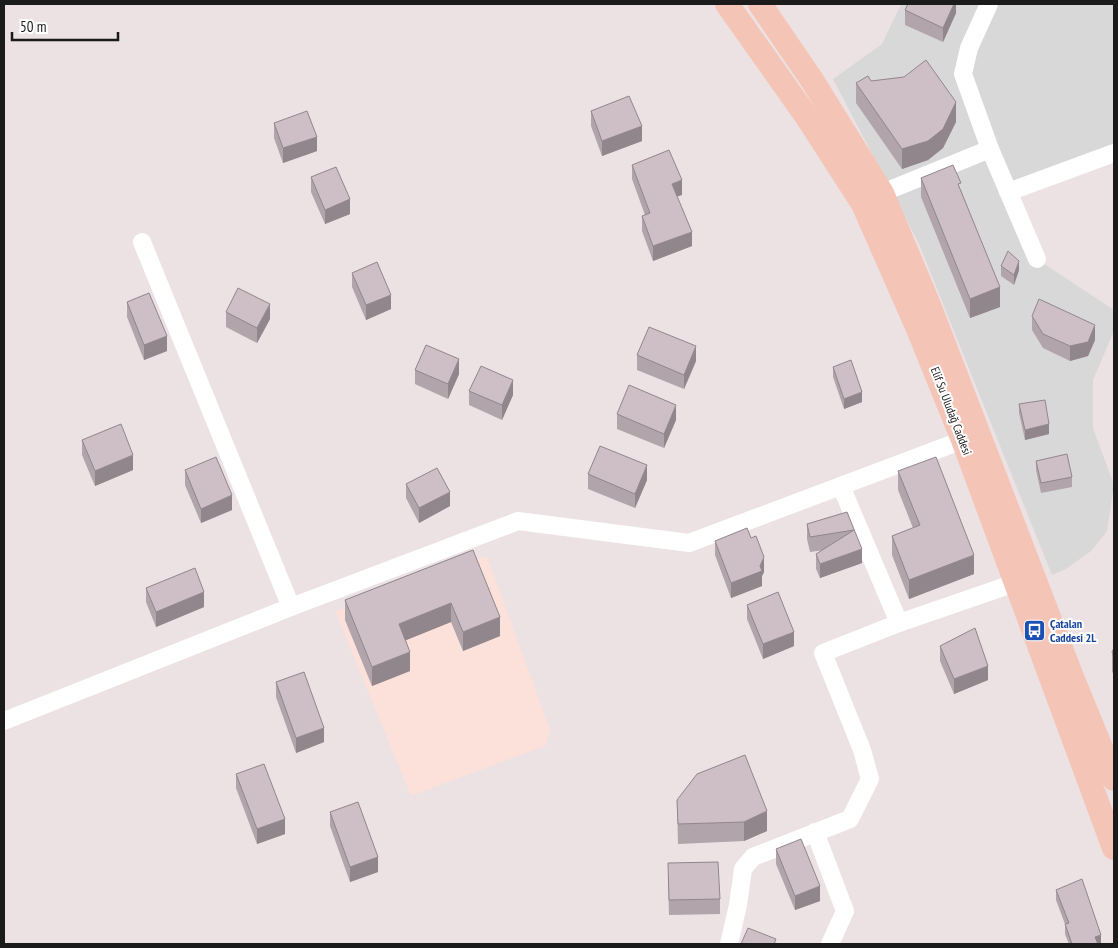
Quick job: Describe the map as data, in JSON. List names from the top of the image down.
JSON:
{
  "streets": {
    "main road": ["Elif Su Uludağ Caddesi"]
  },
  "places": {
    "bus stop": ["Çatalan Caddesi 2L"]
  },
  "scale_bar": "50 m"
}
